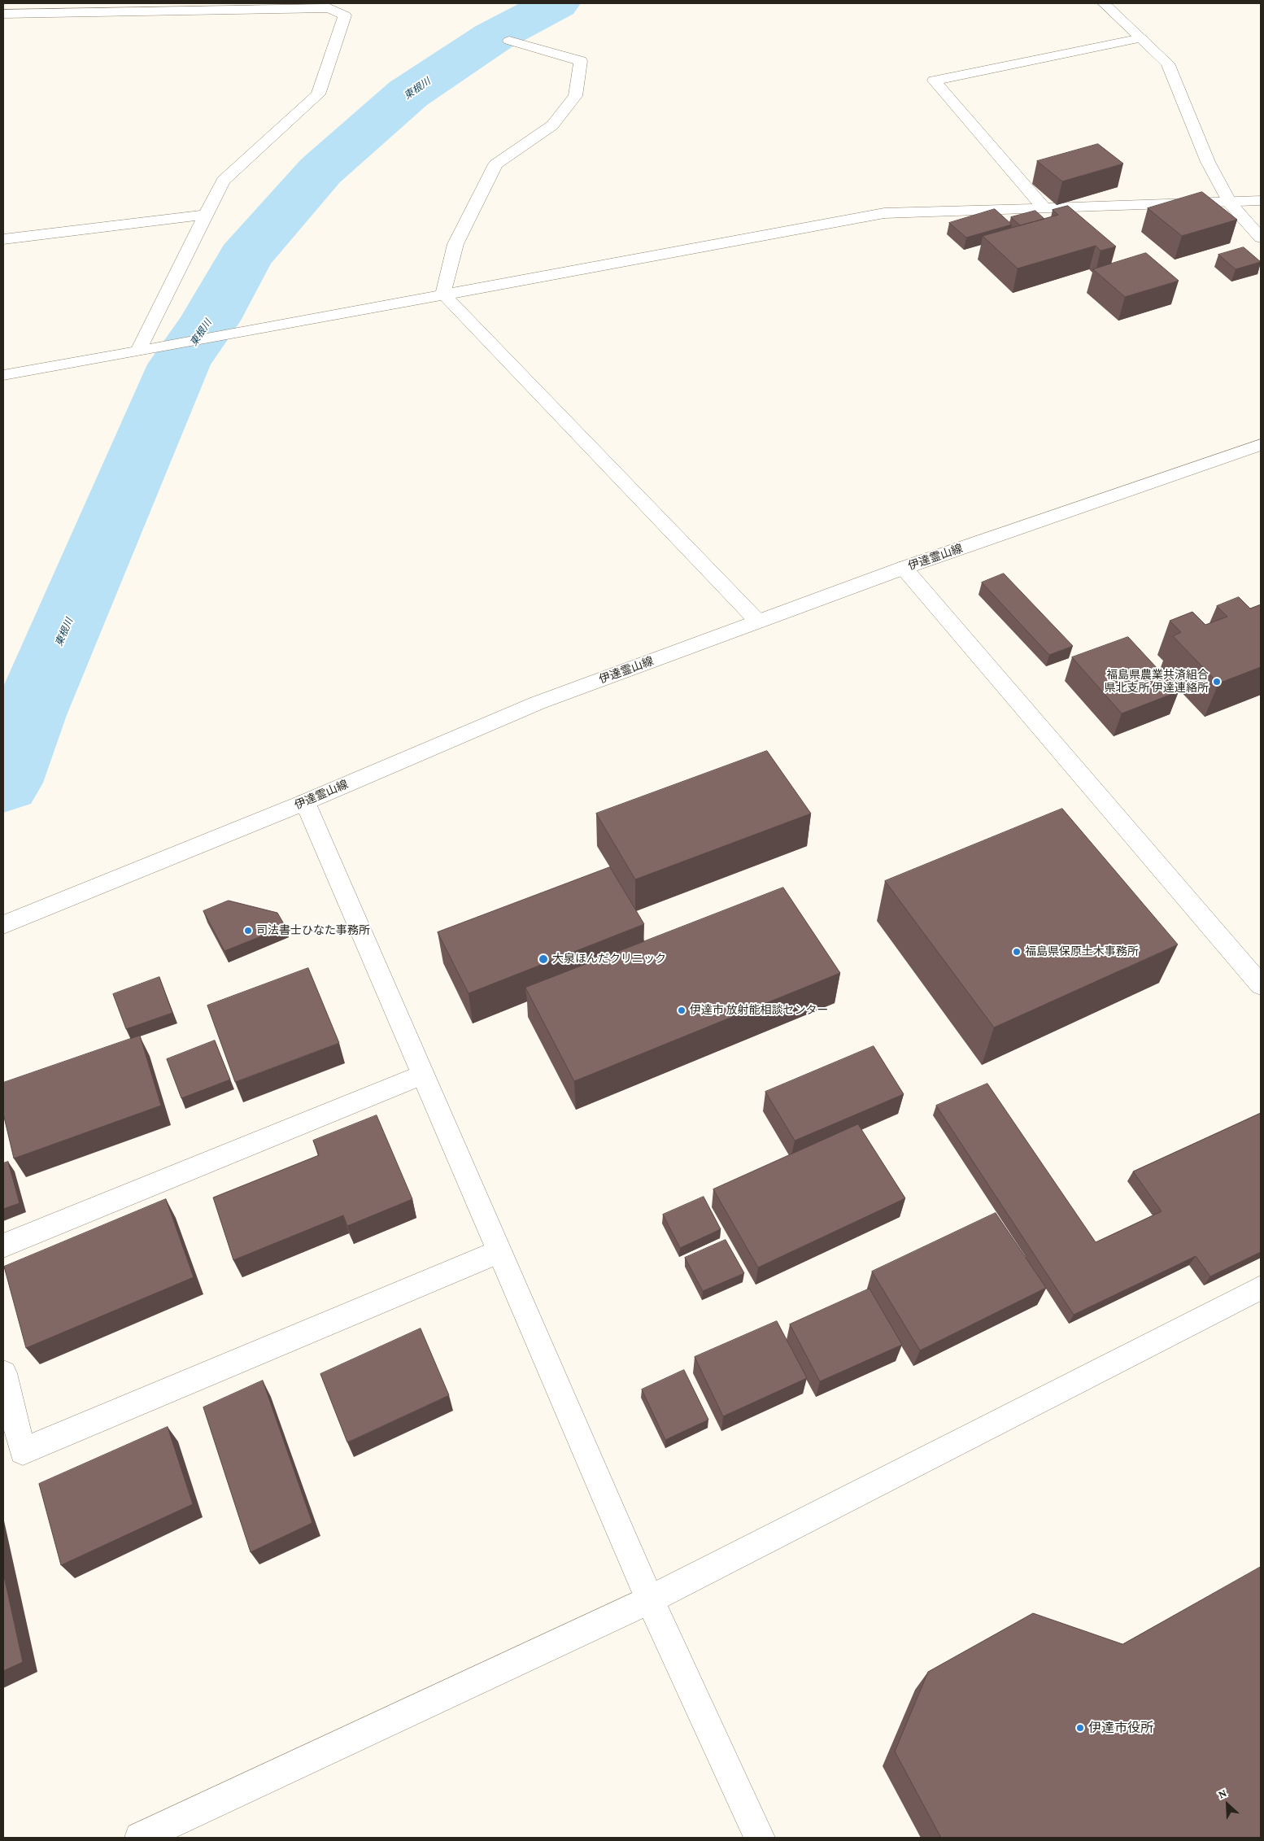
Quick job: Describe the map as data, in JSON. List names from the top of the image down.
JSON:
{
  "streets": {
    "street": ["伊達霊山線"]
  },
  "water": ["東根川"],
  "places": [
    "福島県農業共済組合 県北支所 伊達連絡所",
    "司法書士ひなた事務所",
    "福島県保原土木事務所",
    "大泉ほんだクリニック",
    "伊達市 放射能相談センター",
    "伊達市役所"
  ],
  "north": "top left"
}
